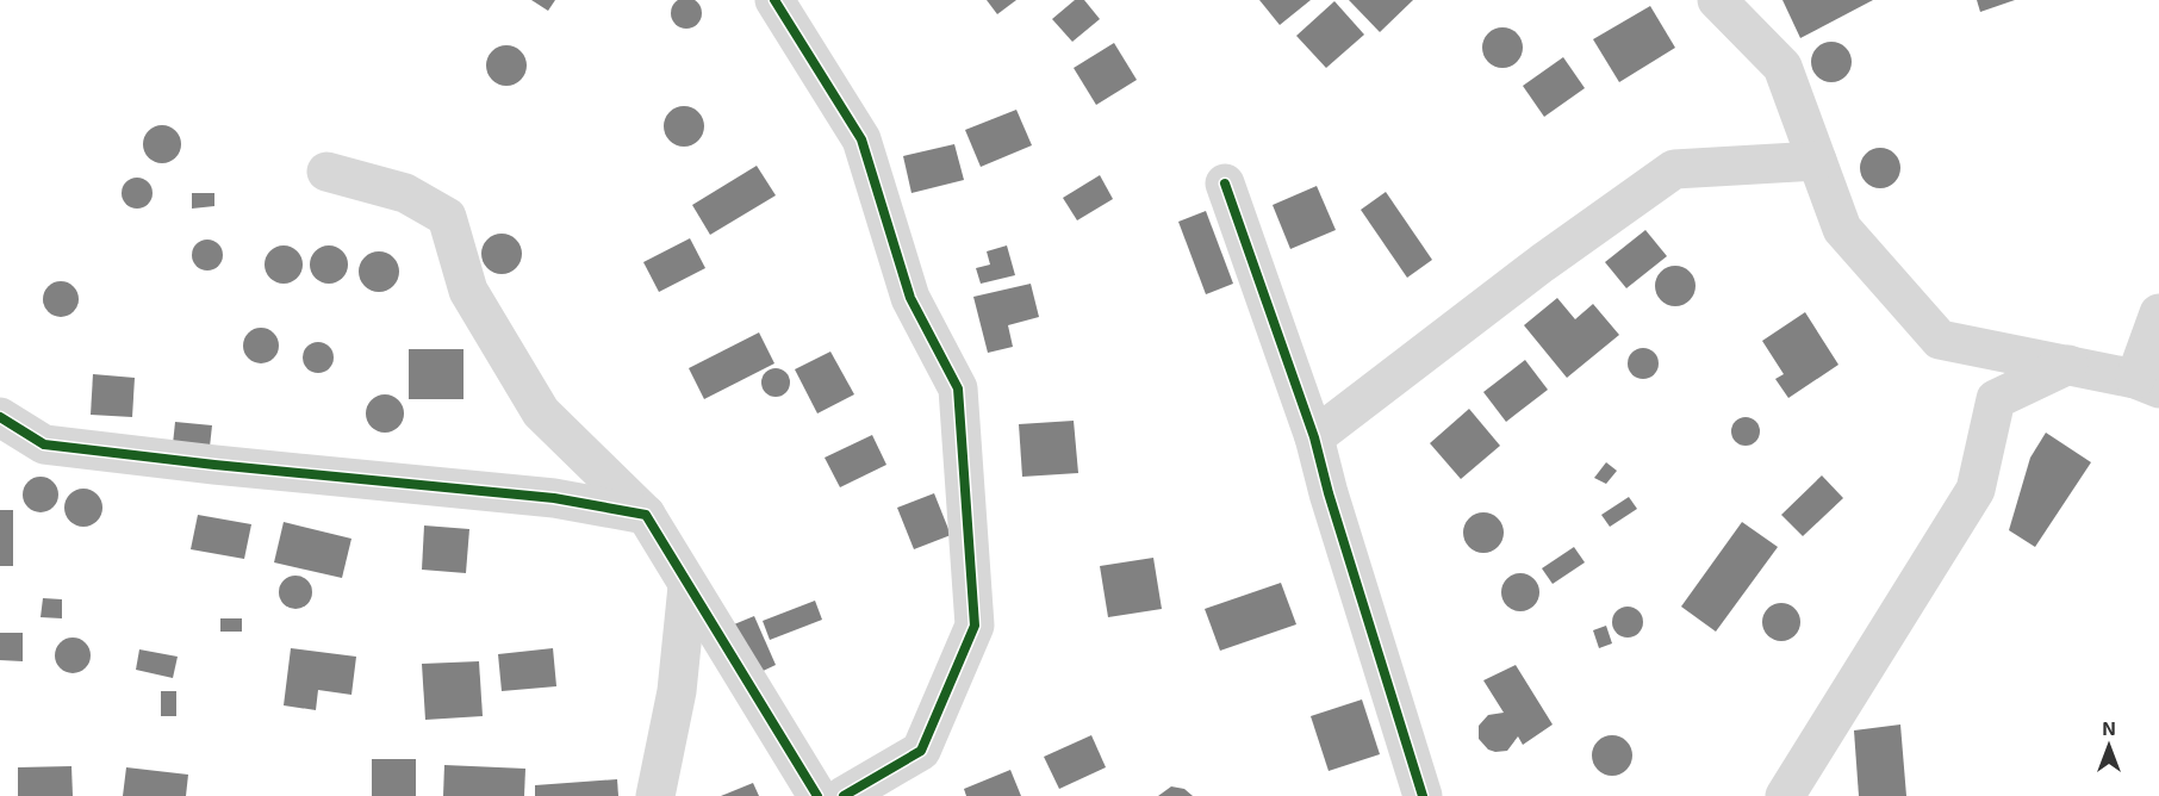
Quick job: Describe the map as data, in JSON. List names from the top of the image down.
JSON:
{
  "north": "top"
}
